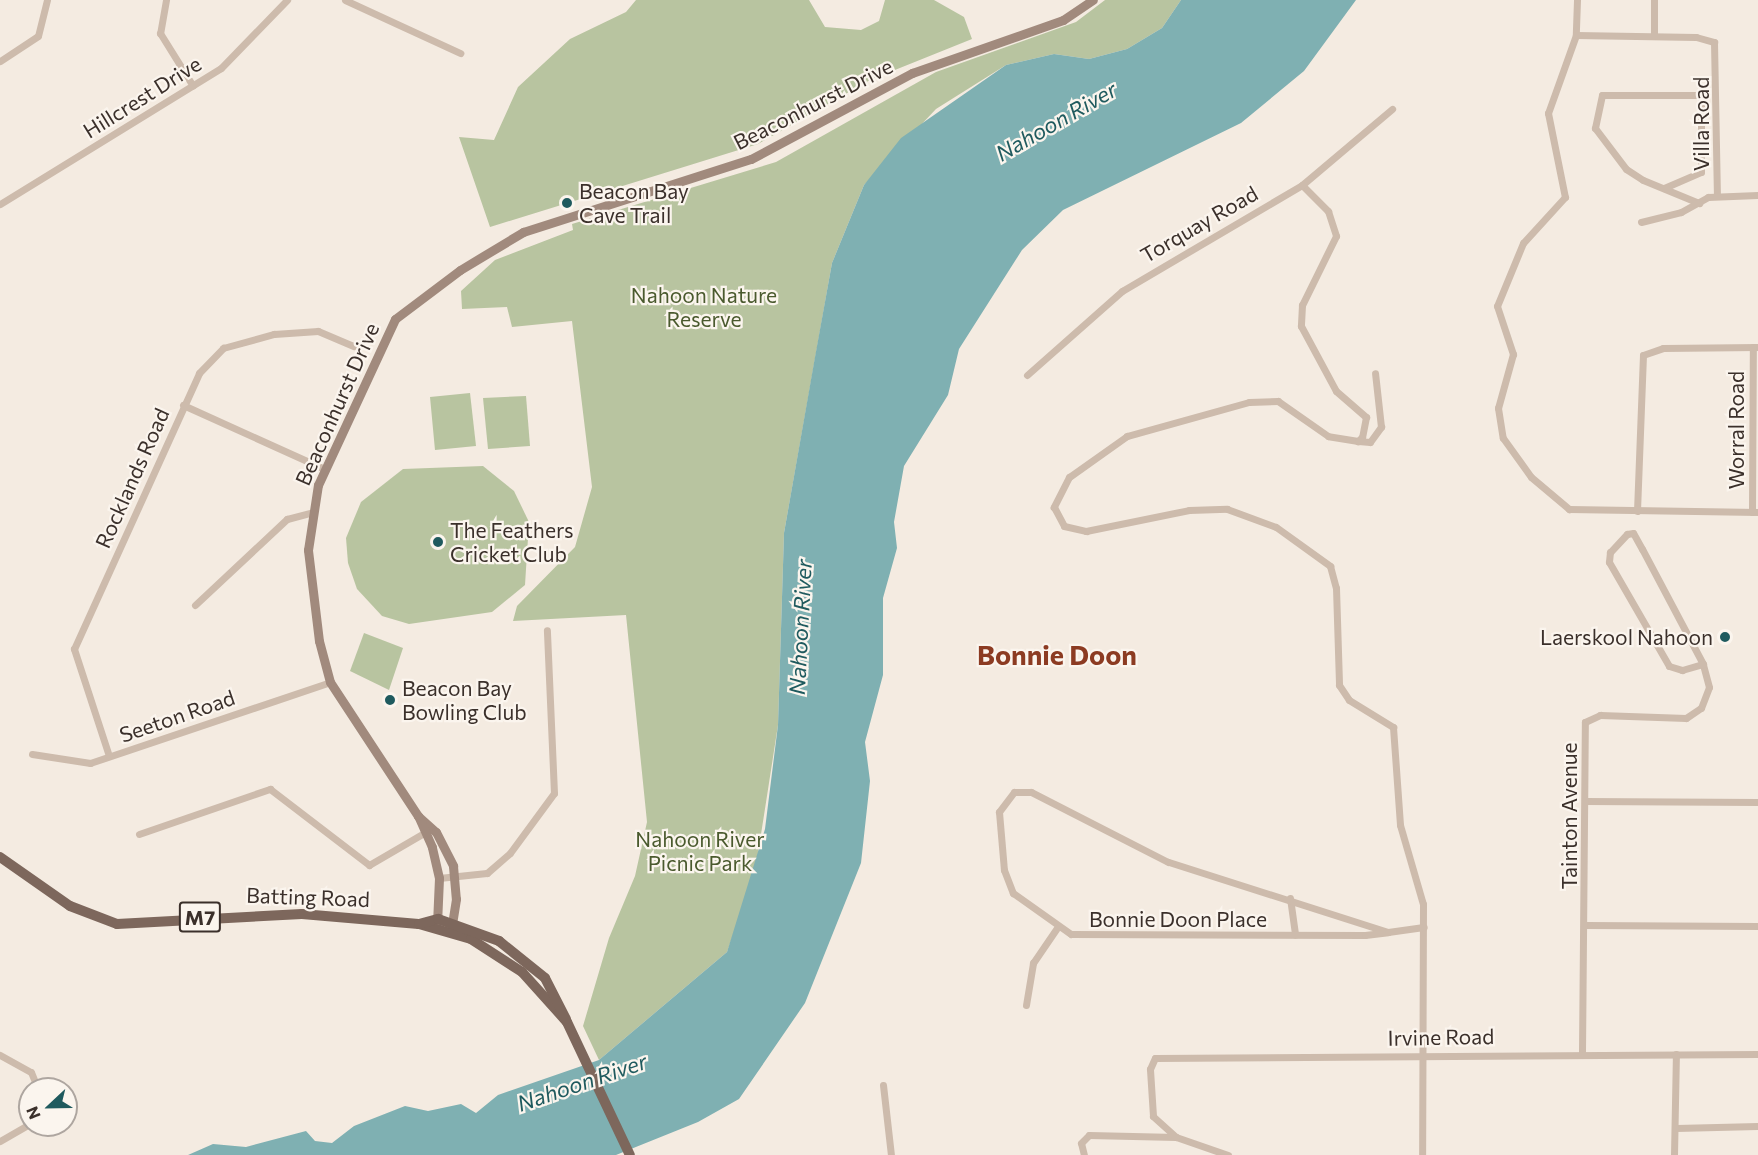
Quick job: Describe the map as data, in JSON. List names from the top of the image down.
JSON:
{
  "streets": {
    "main road": ["Batting Road", "M7"],
    "street": [
      "Hillcrest Drive",
      "Beaconhurst Drive",
      "Villa Road",
      "Torquay Road",
      "Worral Road",
      "Rocklands Road",
      "Seeton Road",
      "Tainton Avenue",
      "Bonnie Doon Place",
      "Irvine Road"
    ]
  },
  "crossings": [
    ["Beaconhurst Drive", "Seeton Road"],
    ["Beaconhurst Drive", "Batting Road"],
    ["Rocklands Road", "Seeton Road"],
    ["Tainton Avenue", "Irvine Road"]
  ],
  "districts": ["Bonnie Doon"],
  "water": ["Nahoon River"],
  "parks": ["Nahoon Nature Reserve", "Nahoon River Picnic Park"],
  "places": [
    "Beacon Bay Cave Trail",
    "The Feathers Cricket Club",
    "Laerskool Nahoon",
    "Beacon Bay Bowling Club"
  ],
  "north": "left"
}
